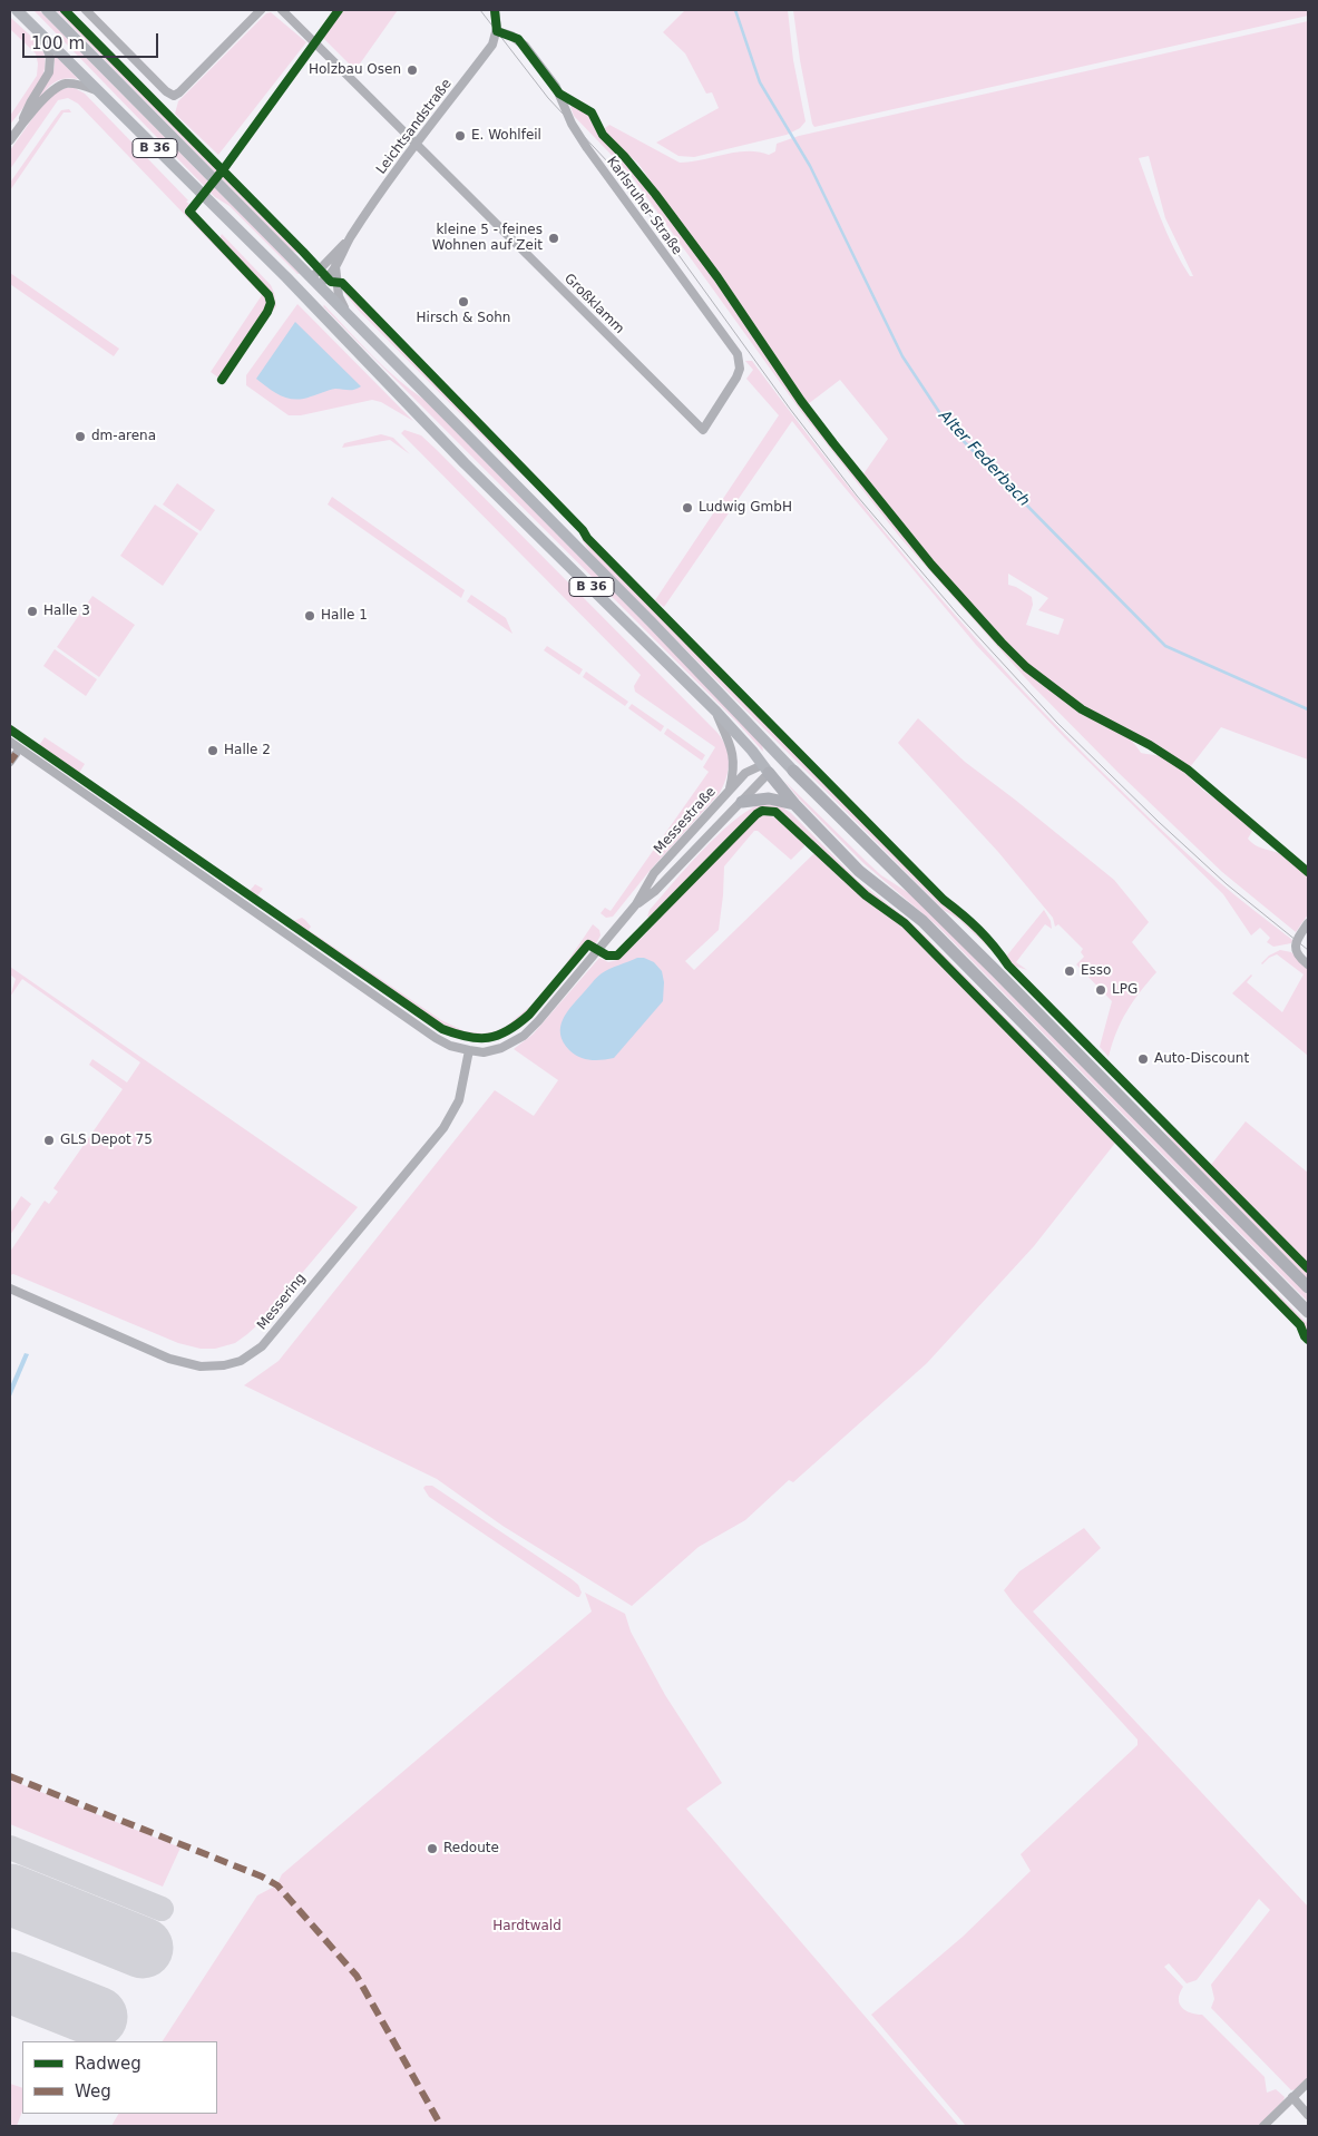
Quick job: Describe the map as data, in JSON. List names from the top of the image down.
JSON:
{
  "streets": {
    "highway": ["B 36"],
    "street": [
      "Leichtsandstraße",
      "Karlsruher Straße",
      "Großklamm",
      "Messestraße",
      "Messering"
    ]
  },
  "crossings": [
    ["Leichtsandstraße", "B 36"],
    ["Leichtsandstraße", "Karlsruher Straße"],
    ["Leichtsandstraße", "Großklamm"],
    ["B 36", "Messestraße"],
    ["Karlsruher Straße", "Großklamm"],
    ["Messestraße", "Messering"]
  ],
  "water": ["Alter Federbach"],
  "parks": ["Hardtwald"],
  "places": [
    "Holzbau Osen",
    "E. Wohlfeil",
    "kleine 5 - feines Wohnen auf Zeit",
    "Hirsch & Sohn",
    "dm-arena",
    "Ludwig GmbH",
    "Halle 3",
    "Halle 1",
    "Halle 2",
    "Esso",
    "LPG",
    "Auto-Discount",
    "GLS Depot 75",
    "Redoute"
  ],
  "legend": ["Radweg", "Weg"],
  "scale_bar": "100 m"
}
